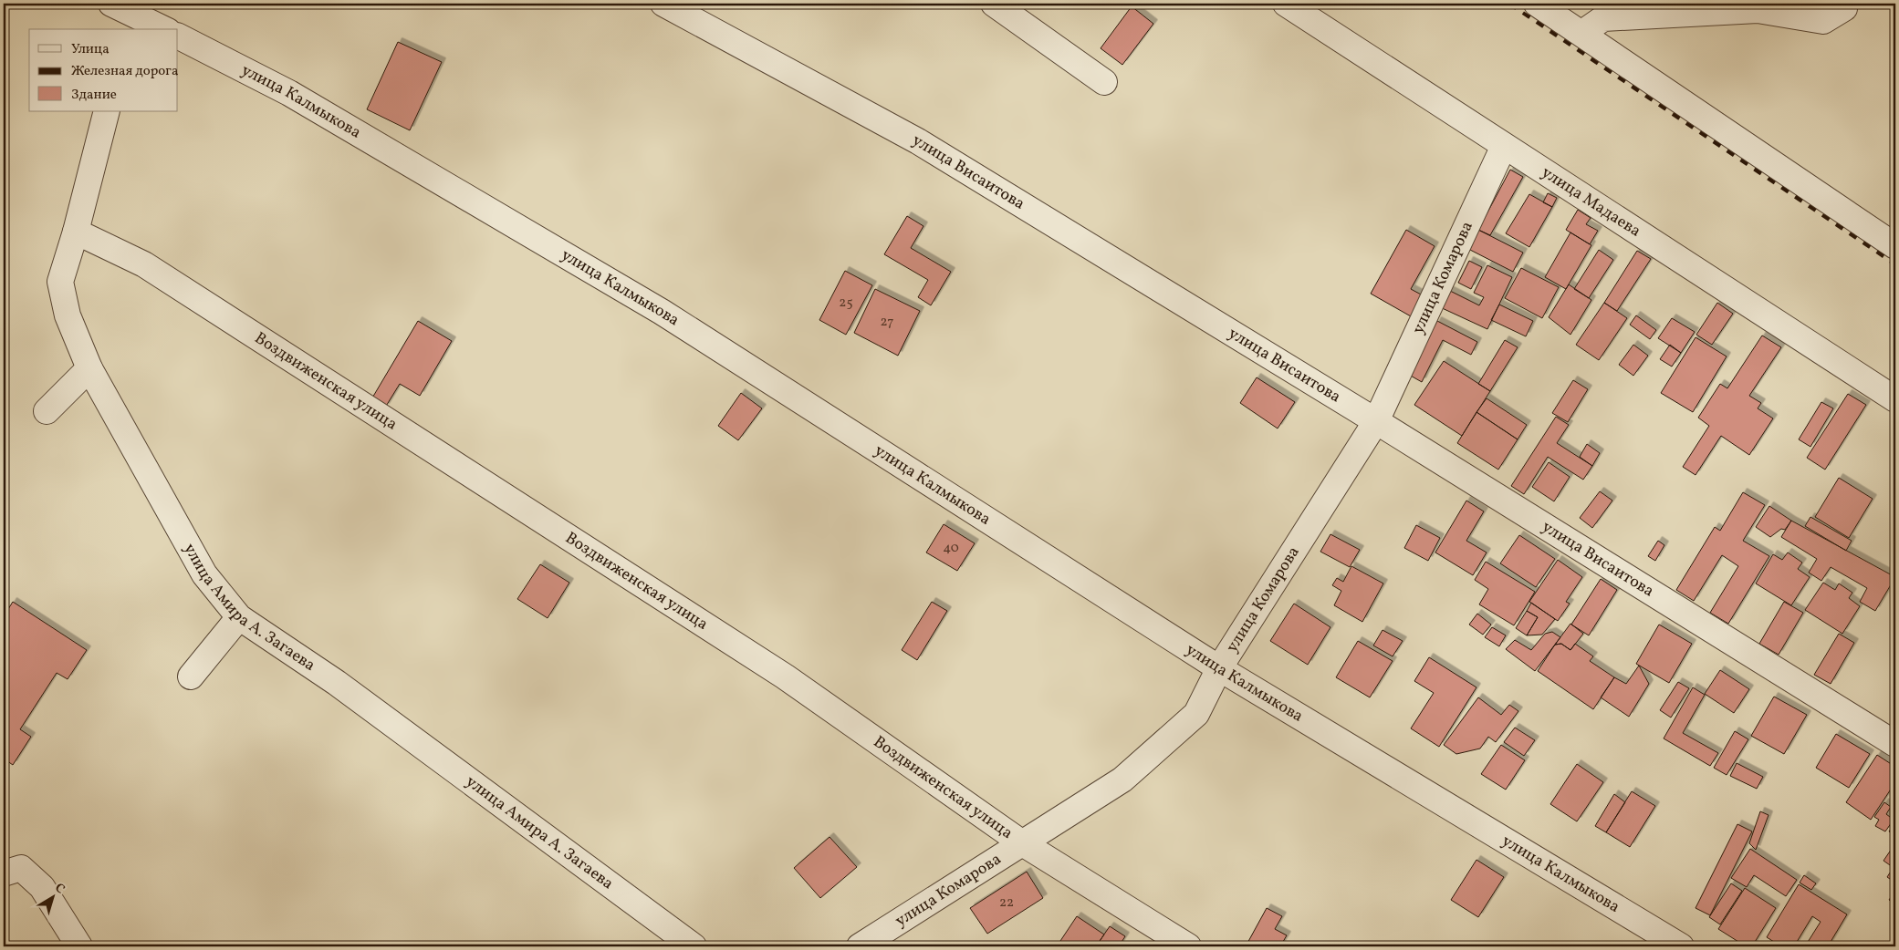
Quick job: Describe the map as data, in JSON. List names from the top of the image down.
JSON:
{
  "streets": {
    "street": [
      "улица Калмыкова",
      "улица Висаитова",
      "улица Мадаева",
      "улица Комарова",
      "Воздвиженская улица",
      "улица Амира А. Загаева"
    ]
  },
  "crossings": [
    ["улица Калмыкова", "улица Комарова"],
    ["улица Висаитова", "улица Комарова"],
    ["улица Мадаева", "улица Комарова"],
    ["улица Комарова", "Воздвиженская улица"],
    ["Воздвиженская улица", "улица Амира А. Загаева"]
  ],
  "house_numbers": [
    "25",
    "27",
    "40",
    "22"
  ],
  "legend": ["Улица", "Железная дорога", "Здание"],
  "north": "top right"
}
